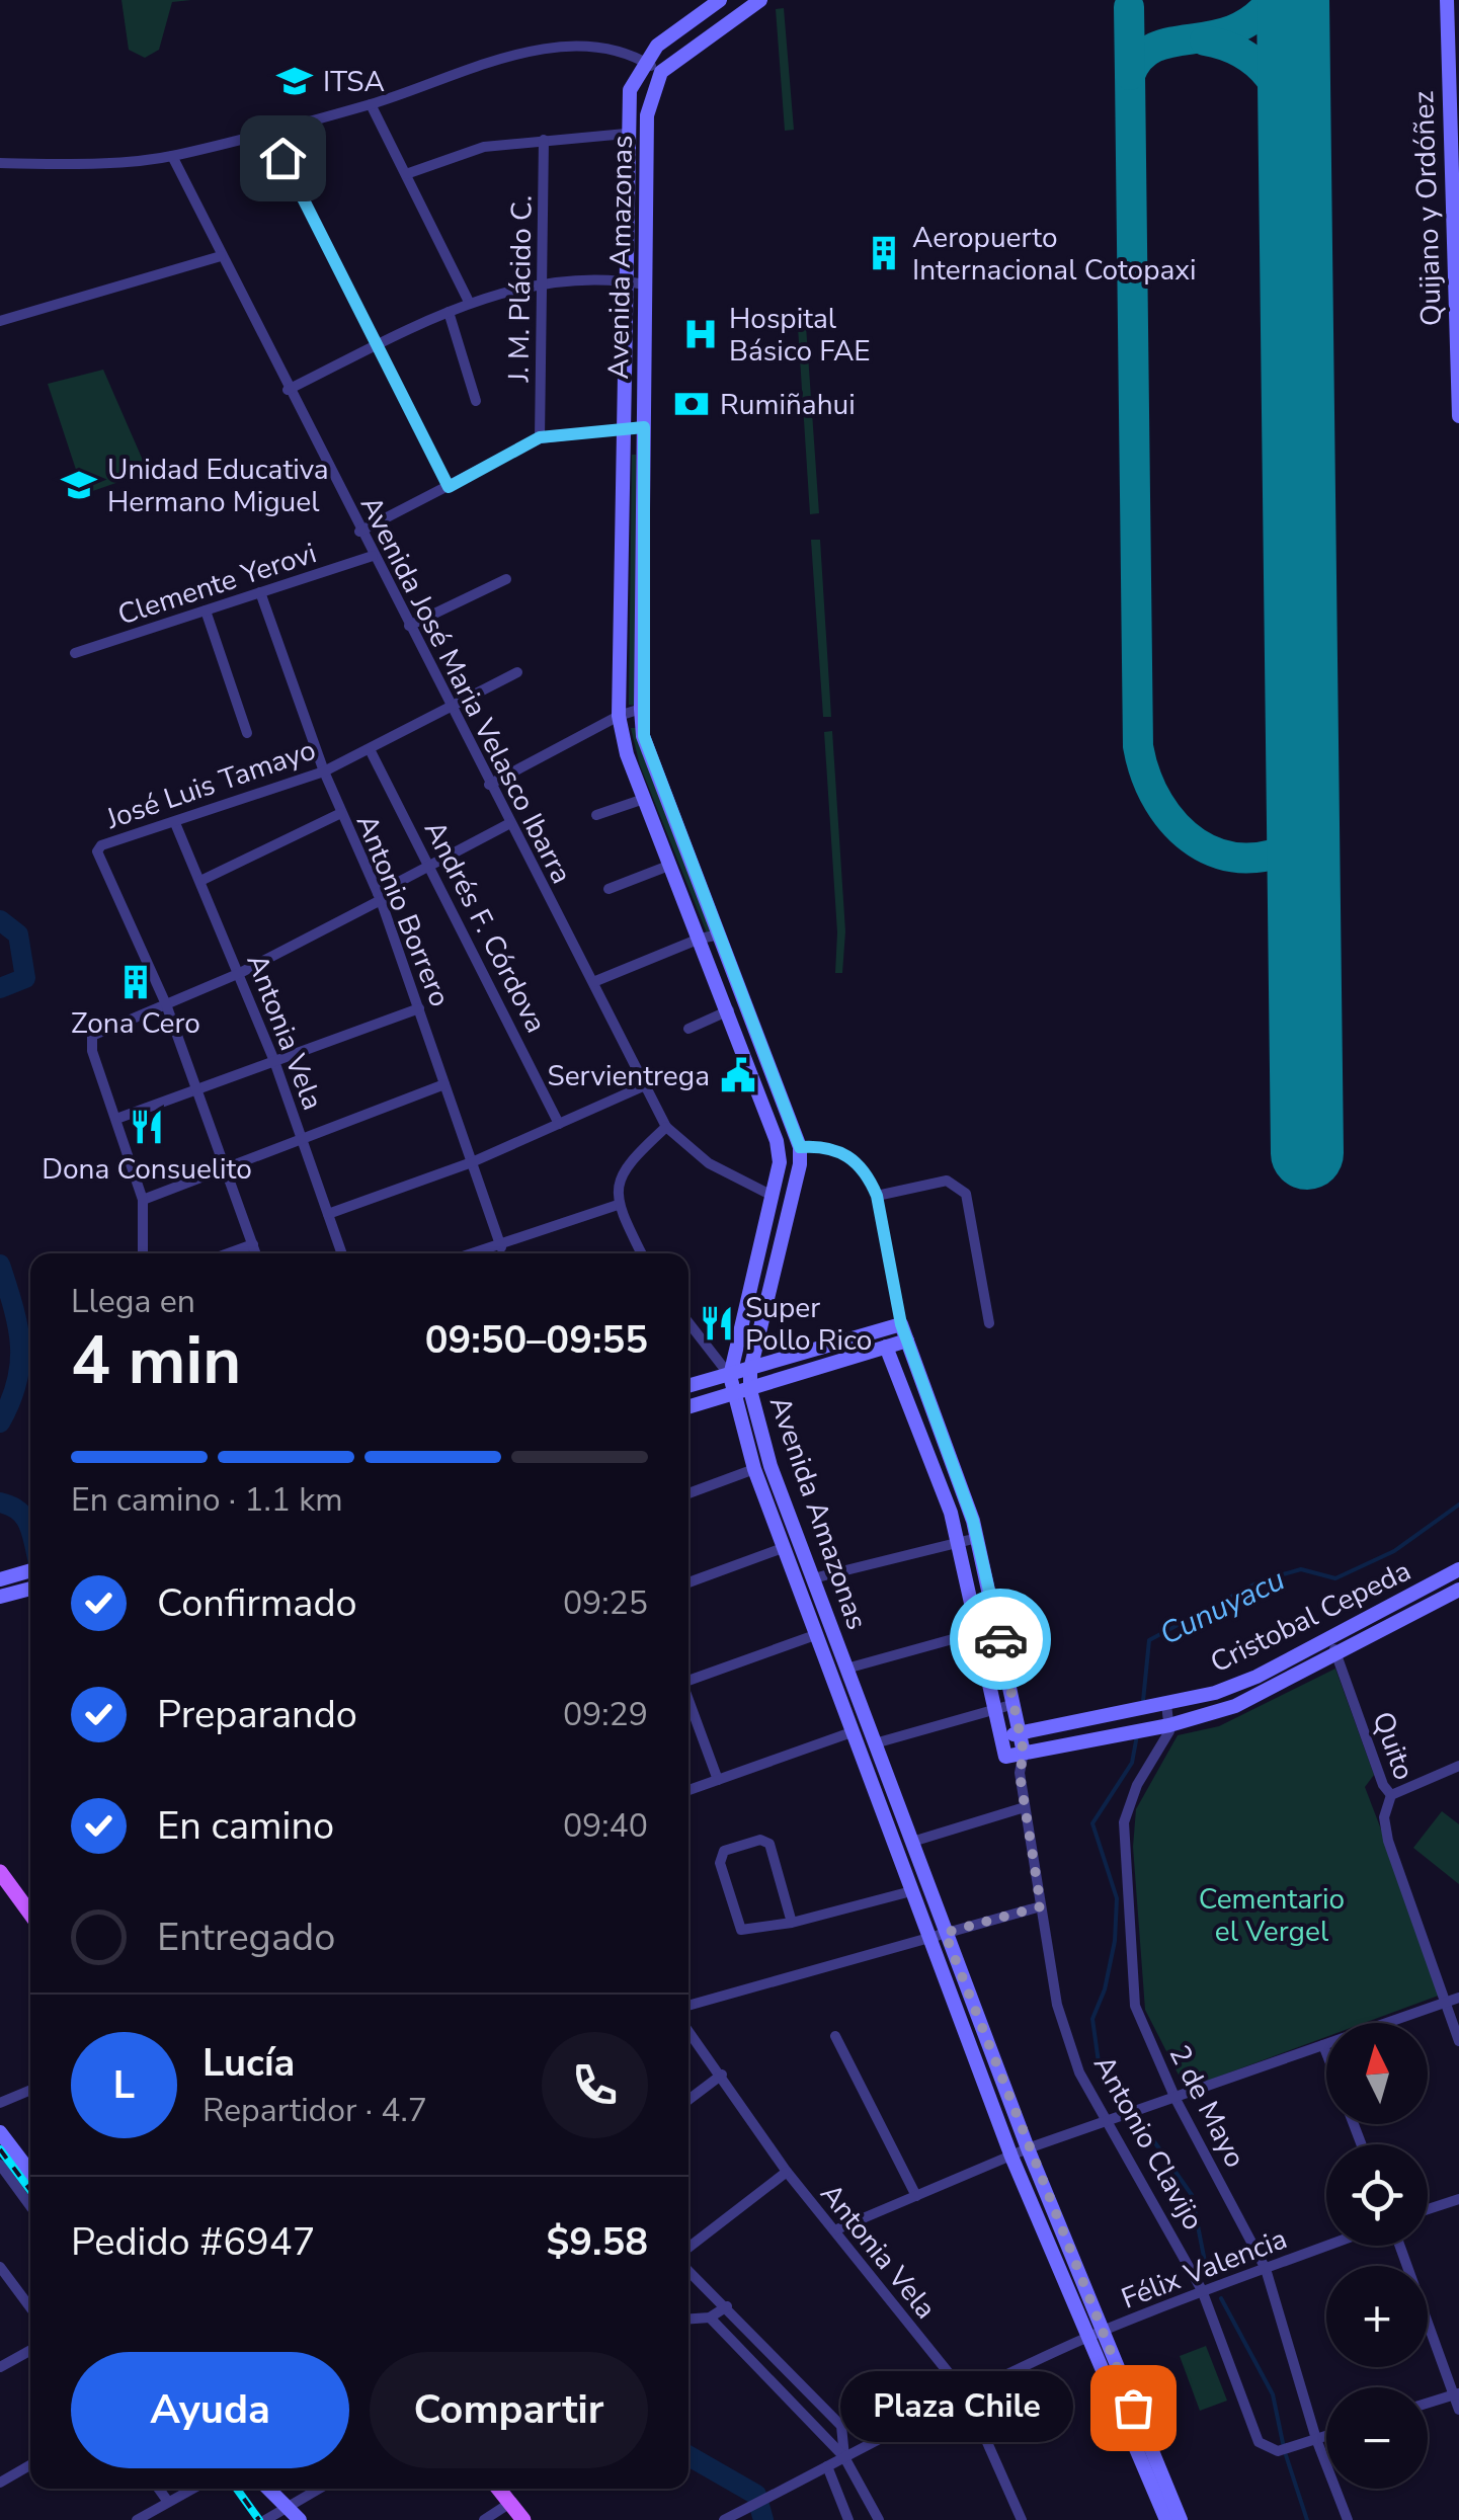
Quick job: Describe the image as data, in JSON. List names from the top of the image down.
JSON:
{
  "streets": {
    "main road": [
      "Quijano y Ordóñez",
      "Avenida Amazonas",
      "Cristobal Cepeda",
      "Antonio Clavijo"
    ],
    "street": [
      "J. M. Plácido C.",
      "Clemente Yerovi",
      "Avenida José Maria Velasco Ibarra",
      "José Luis Tamayo",
      "Antonio Borrero",
      "Andrés F. Córdova",
      "Antonia Vela",
      "Quito",
      "2 de Mayo",
      "Félix Valencia"
    ]
  },
  "crossings": [
    ["Avenida Amazonas", "Avenida José Maria Velasco Ibarra"],
    ["Avenida Amazonas", "Antonio Clavijo"],
    ["Avenida Amazonas", "Félix Valencia"],
    ["Clemente Yerovi", "Avenida José Maria Velasco Ibarra"],
    ["Clemente Yerovi", "Antonio Borrero"],
    ["Avenida José Maria Velasco Ibarra", "José Luis Tamayo"],
    ["José Luis Tamayo", "Antonio Borrero"],
    ["José Luis Tamayo", "Andrés F. Córdova"],
    ["José Luis Tamayo", "Antonia Vela"],
    ["Antonia Vela", "Félix Valencia"],
    ["Cristobal Cepeda", "Quito"],
    ["Cristobal Cepeda", "2 de Mayo"],
    ["Cristobal Cepeda", "Antonio Clavijo"],
    ["2 de Mayo", "Antonio Clavijo"],
    ["2 de Mayo", "Félix Valencia"],
    ["Antonio Clavijo", "Félix Valencia"]
  ],
  "water": ["Cunuyacu"],
  "parks": ["Cementario el Vergel"],
  "places": {
    "school or university": ["ITSA", "Unidad Educativa Hermano Miguel"],
    "building": ["Aeropuerto Internacional Cotopaxi", "Zona Cero"],
    "hospital": ["Hospital Básico FAE"],
    "bank": ["Rumiñahui"],
    "public building": ["Servientrega"],
    "restaurant": ["Dona Consuelito", "Super Pollo Rico"],
    "other": ["Plaza Chile"]
  },
  "north": "top",
  "page": {
    "heading": ["4 min", "Llega en", "09:50–09:55"],
    "panel": [
      "Lucía",
      "Repartidor · 4.7",
      "Pedido #6947",
      "$9.58"
    ],
    "bar": "En camino · 1.1 km",
    "list": [
      ["Confirmado", "09:25"],
      ["Preparando", "09:29"],
      ["En camino", "09:40"],
      "Entregado"
    ],
    "map_buttons": ["+", "−"],
    "round": "L",
    "buttons": ["Ayuda", "Compartir"],
    "bubble": "Plaza Chile"
  }
}
